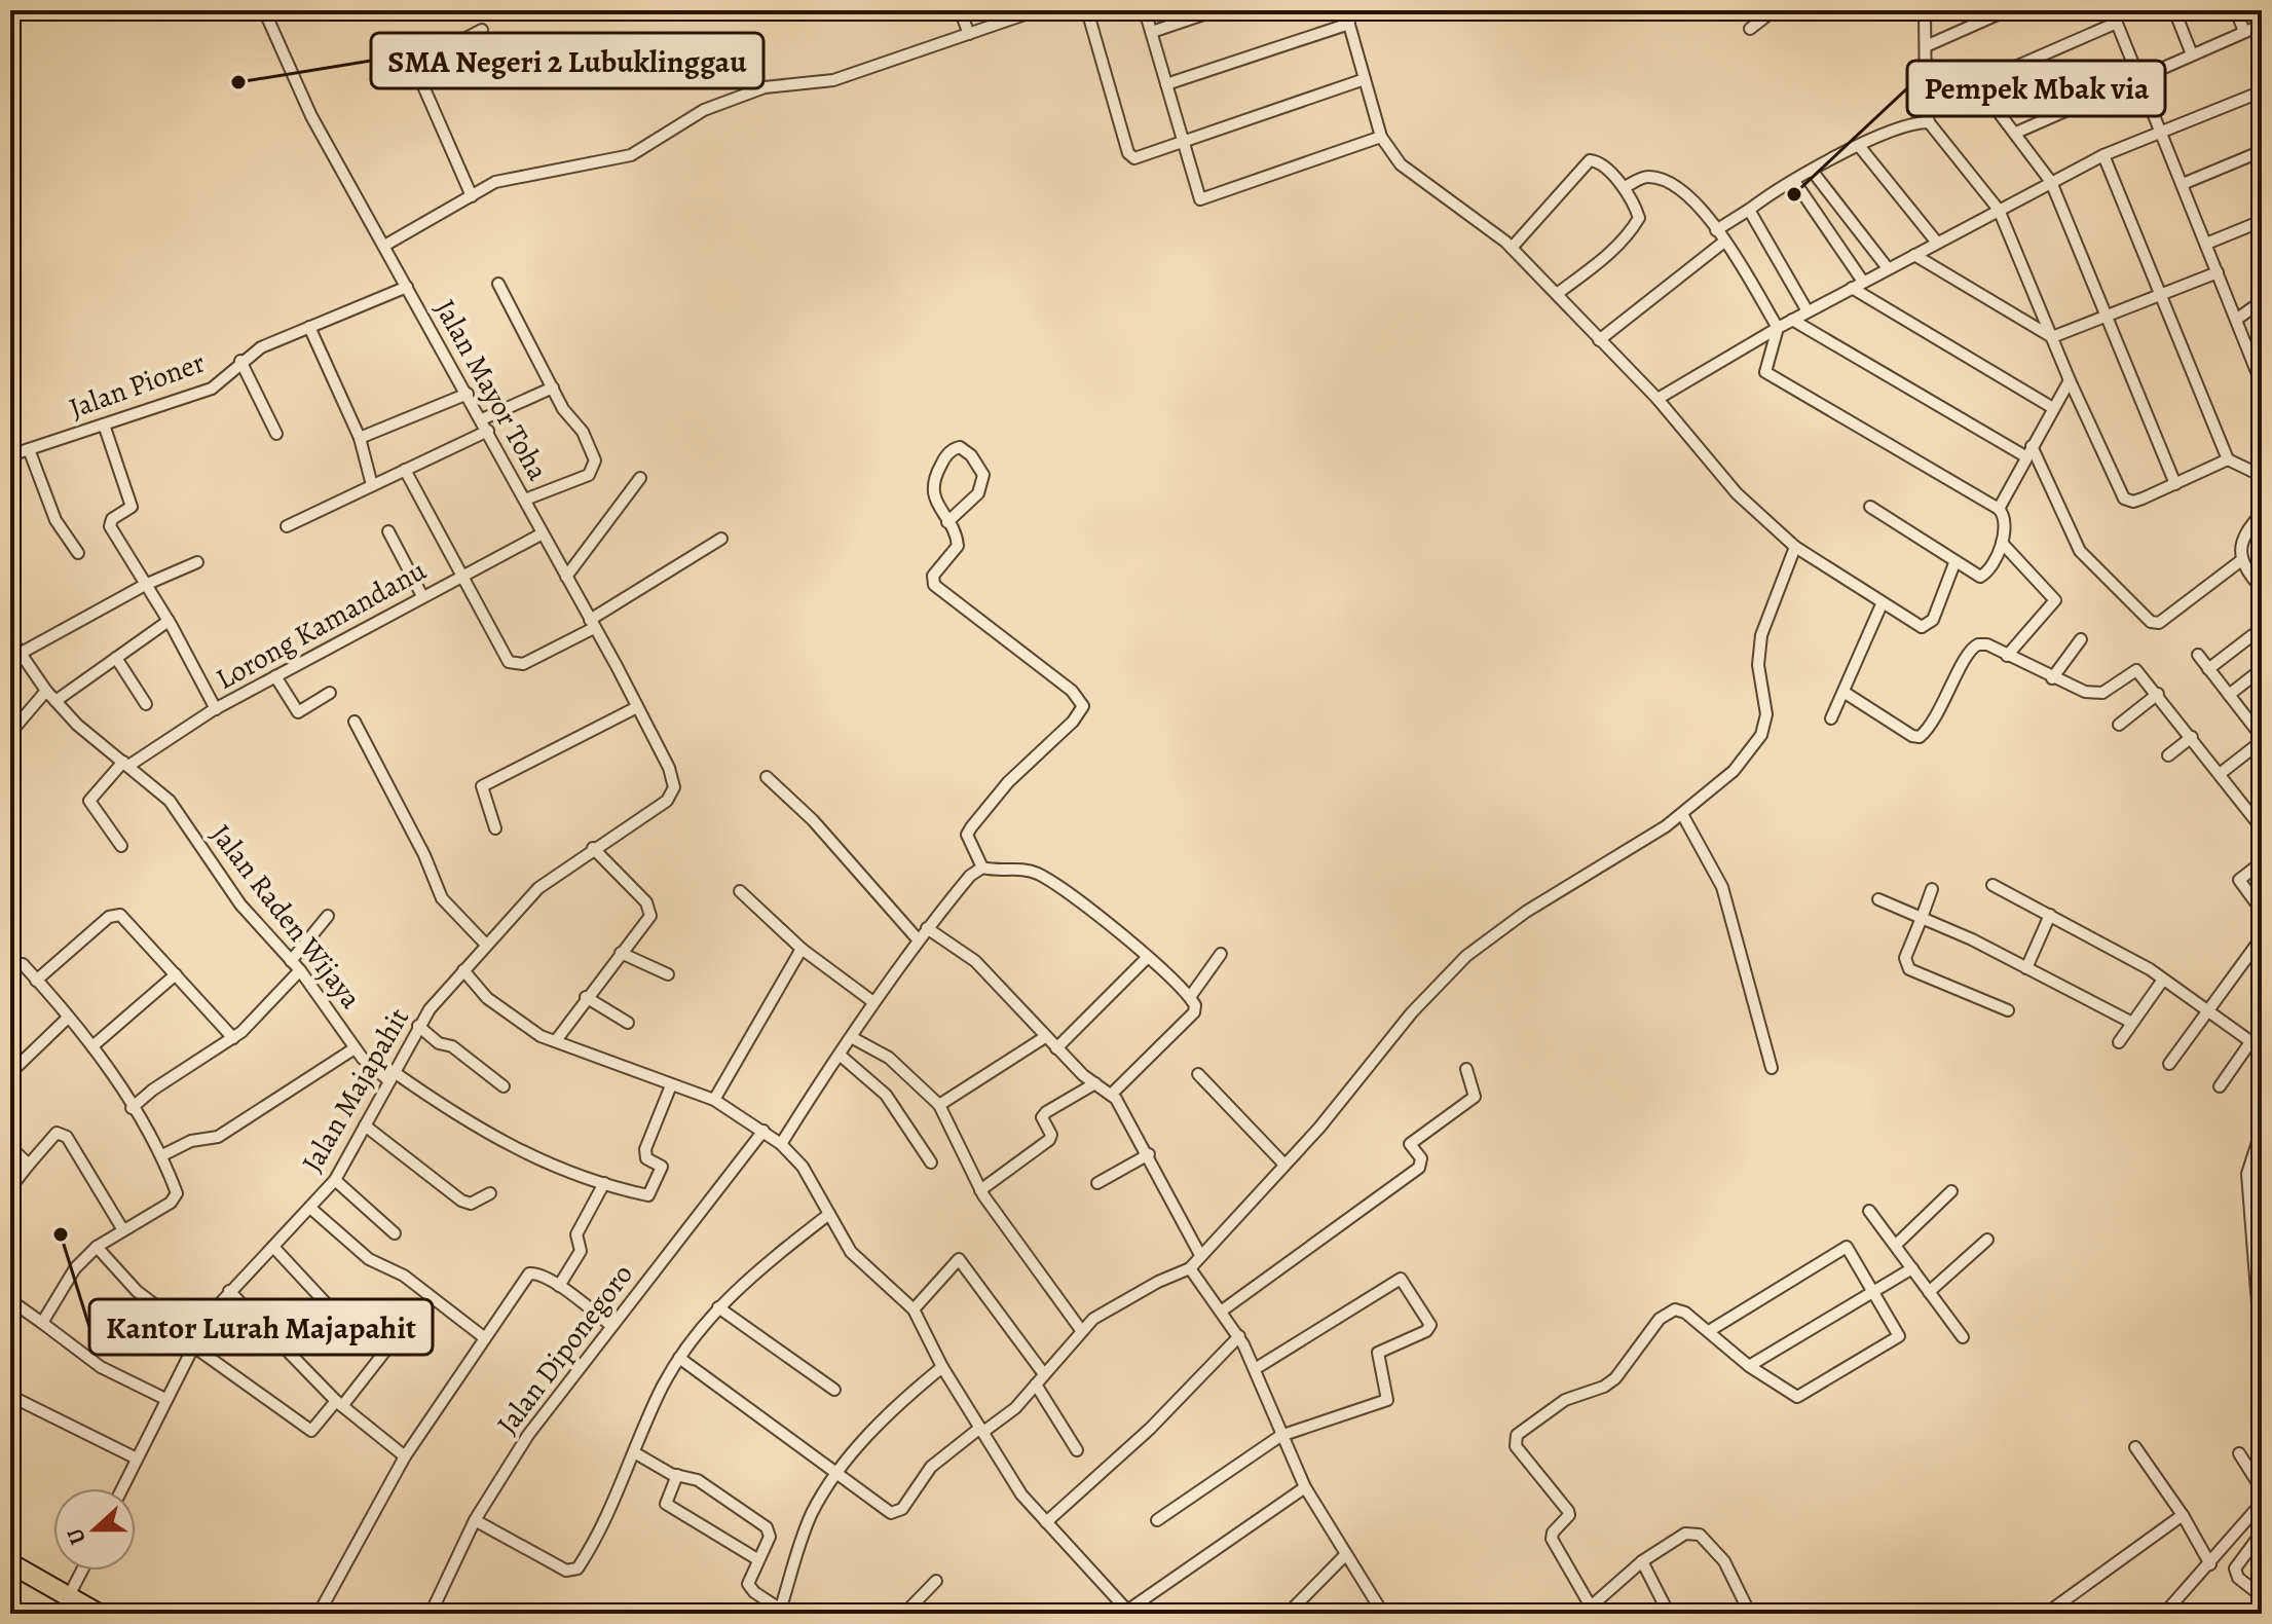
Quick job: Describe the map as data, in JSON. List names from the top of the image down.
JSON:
{
  "streets": {
    "street": [
      "Jalan Pioner",
      "Jalan Mayor Toha",
      "Lorong Kamandanu",
      "Jalan Raden Wijaya",
      "Jalan Majapahit",
      "Jalan Diponegoro"
    ]
  },
  "crossings": [
    ["Jalan Pioner", "Jalan Mayor Toha"],
    ["Jalan Mayor Toha", "Lorong Kamandanu"],
    ["Jalan Mayor Toha", "Jalan Majapahit"],
    ["Lorong Kamandanu", "Jalan Raden Wijaya"],
    ["Jalan Raden Wijaya", "Jalan Majapahit"]
  ],
  "places": ["SMA Negeri 2 Lubuklinggau", "Pempek Mbak via", "Kantor Lurah Majapahit"],
  "north": "left"
}
